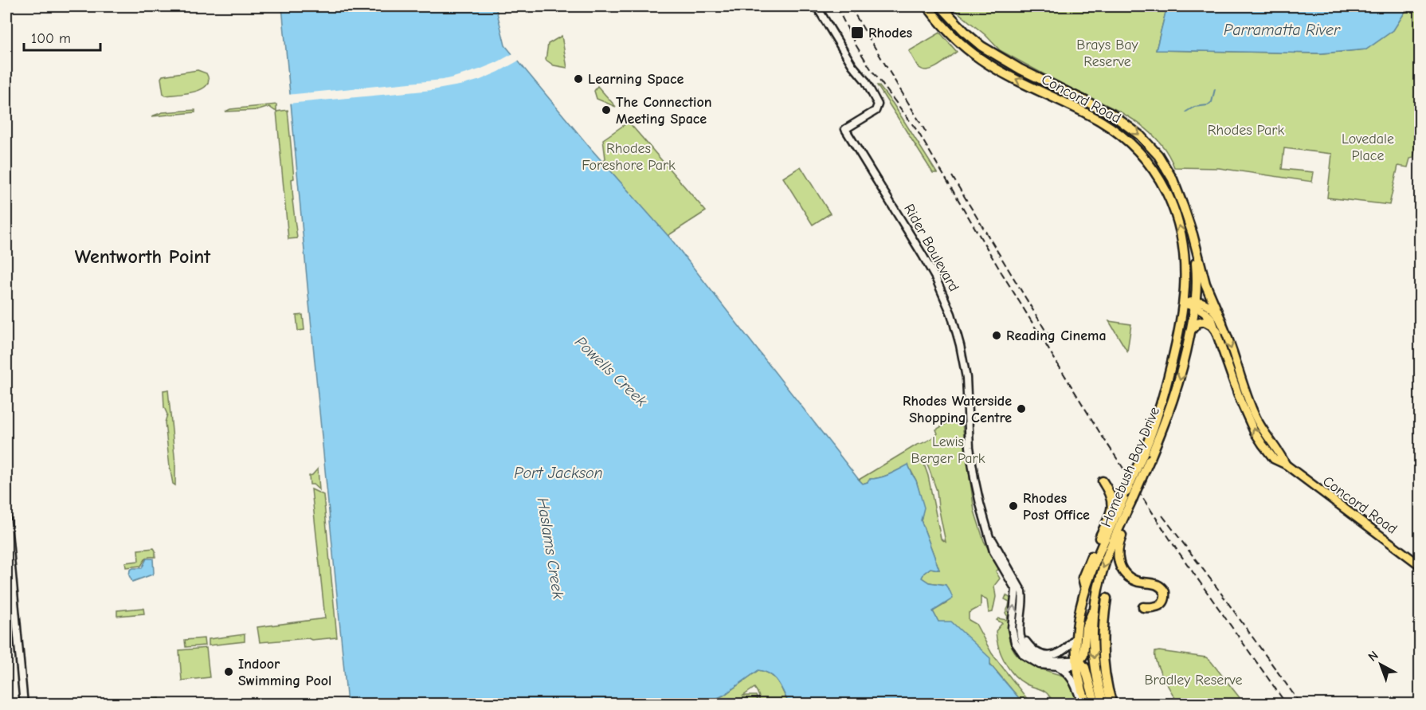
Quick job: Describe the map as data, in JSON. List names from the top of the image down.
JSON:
{
  "streets": {
    "highway": ["Concord Road", "Homebush Bay Drive"],
    "street": ["Rider Boulevard"]
  },
  "crossings": [
    ["Concord Road", "Homebush Bay Drive"]
  ],
  "districts": ["Wentworth Point"],
  "water": [
    "Parramatta River",
    "Powells Creek",
    "Port Jackson",
    "Haslams Creek"
  ],
  "parks": [
    "Brays Bay Reserve",
    "Rhodes Park",
    "Lovedale Place",
    "Rhodes Foreshore Park",
    "Lewis Berger Park",
    "Bradley Reserve"
  ],
  "places": {
    "transit": ["Rhodes"],
    "other": [
      "Learning Space",
      "The Connection Meeting Space",
      "Reading Cinema",
      "Rhodes Waterside Shopping Centre",
      "Rhodes Post Office",
      "Indoor Swimming Pool"
    ]
  },
  "scale_bar": "100 m",
  "north": "top left"
}
